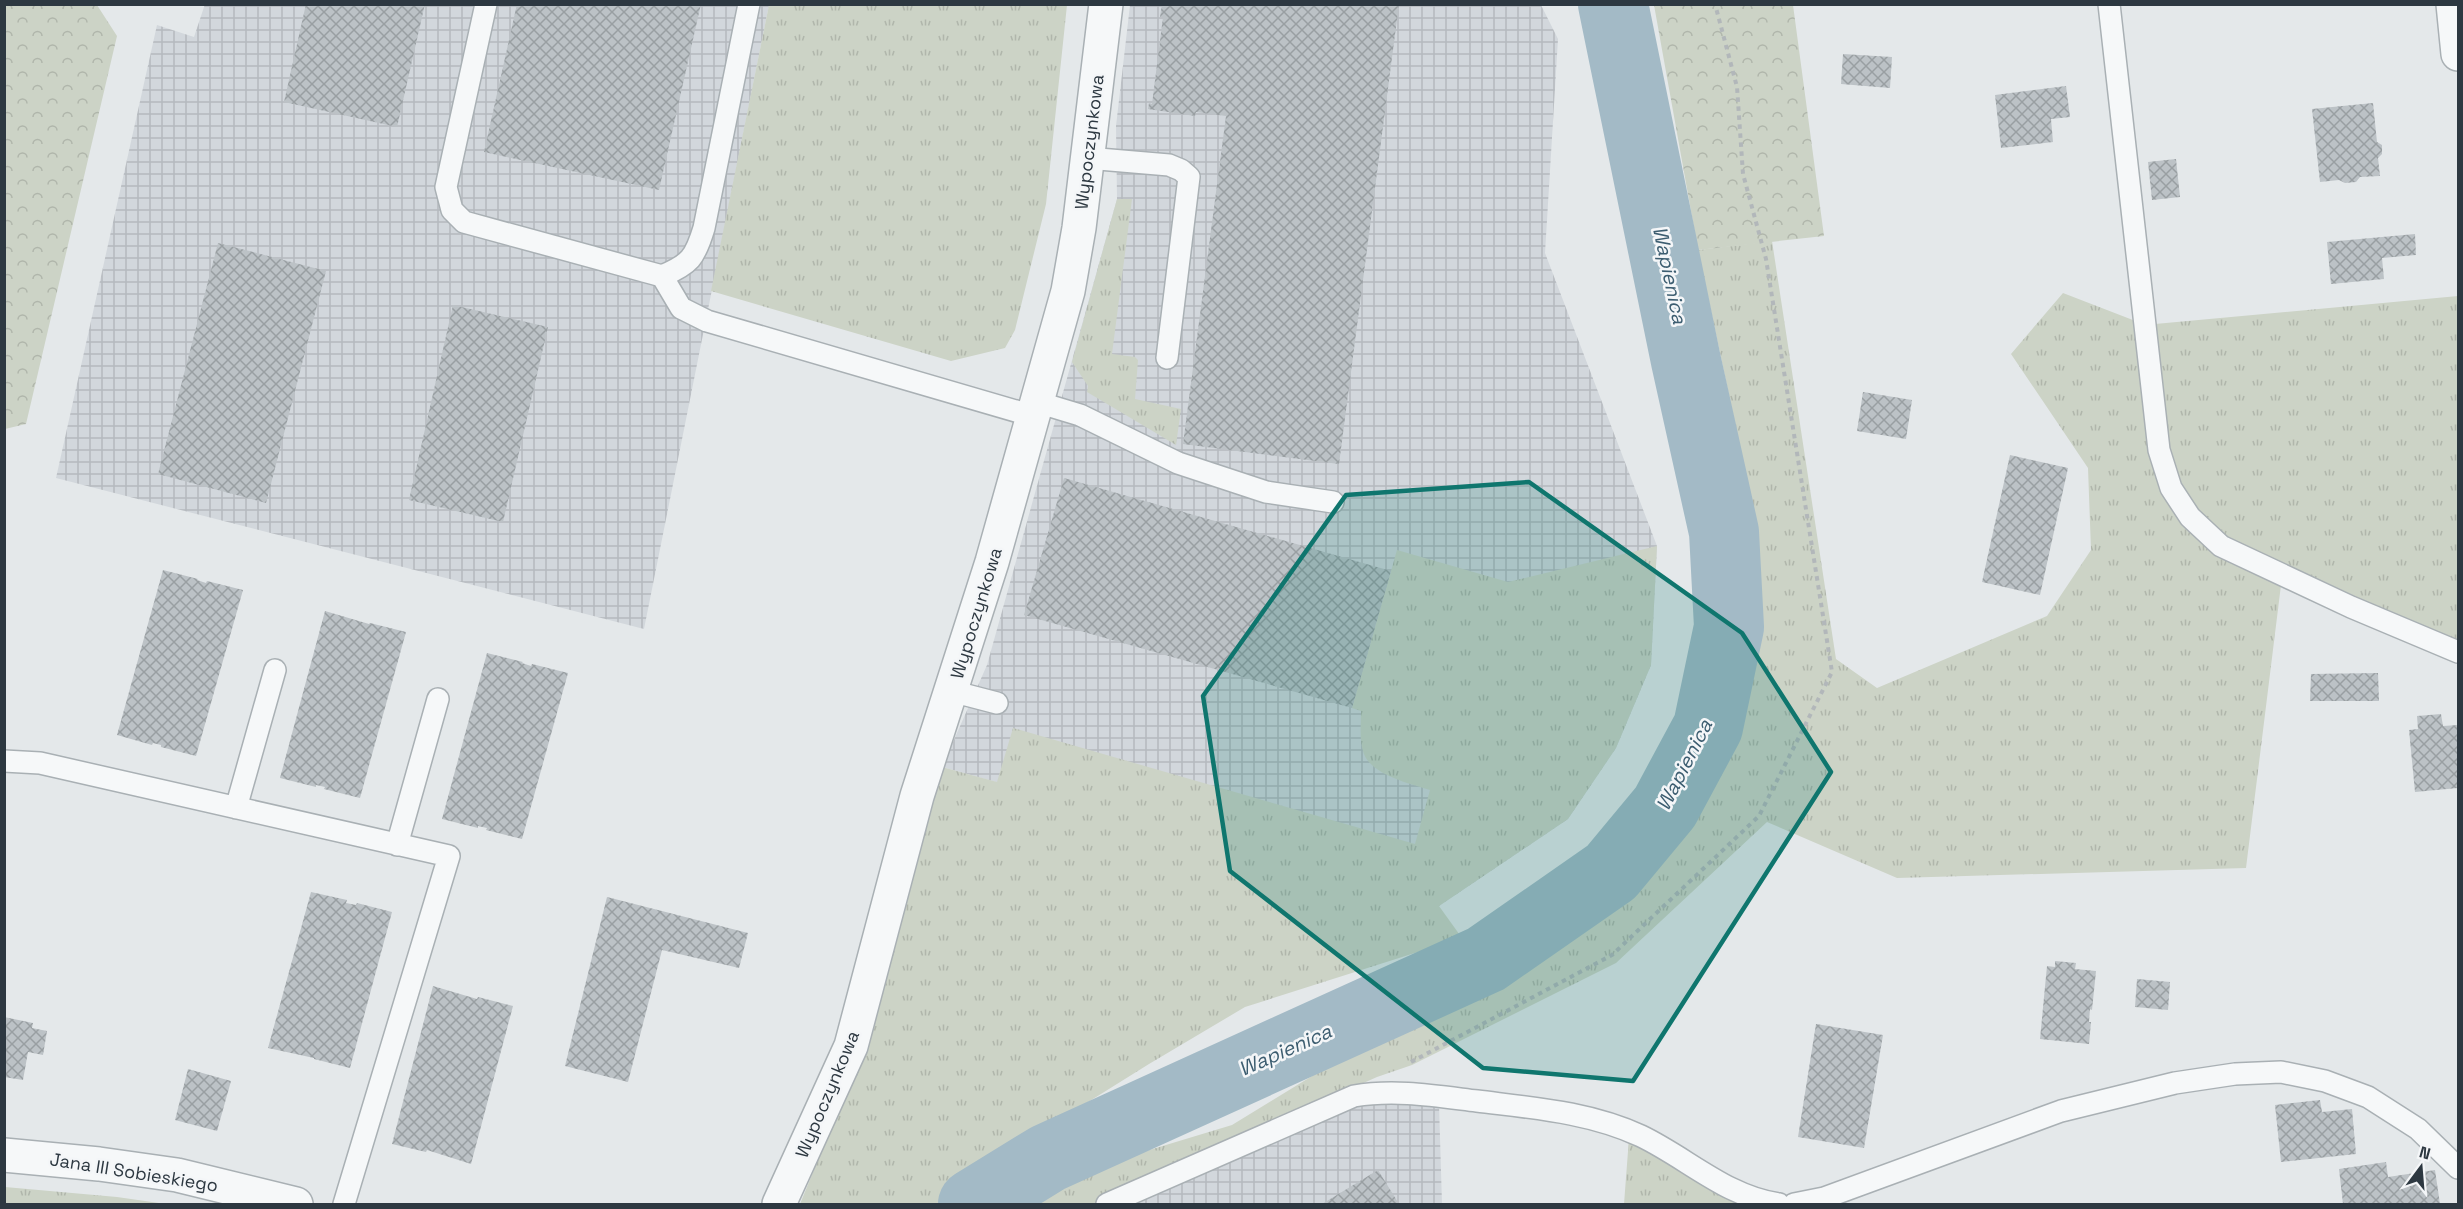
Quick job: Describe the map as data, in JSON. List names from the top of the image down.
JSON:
{
  "streets": {
    "street": ["Wypoczynkowa", "Jana III Sobieskiego"]
  },
  "water": ["Wapienica"],
  "north": "top"
}
